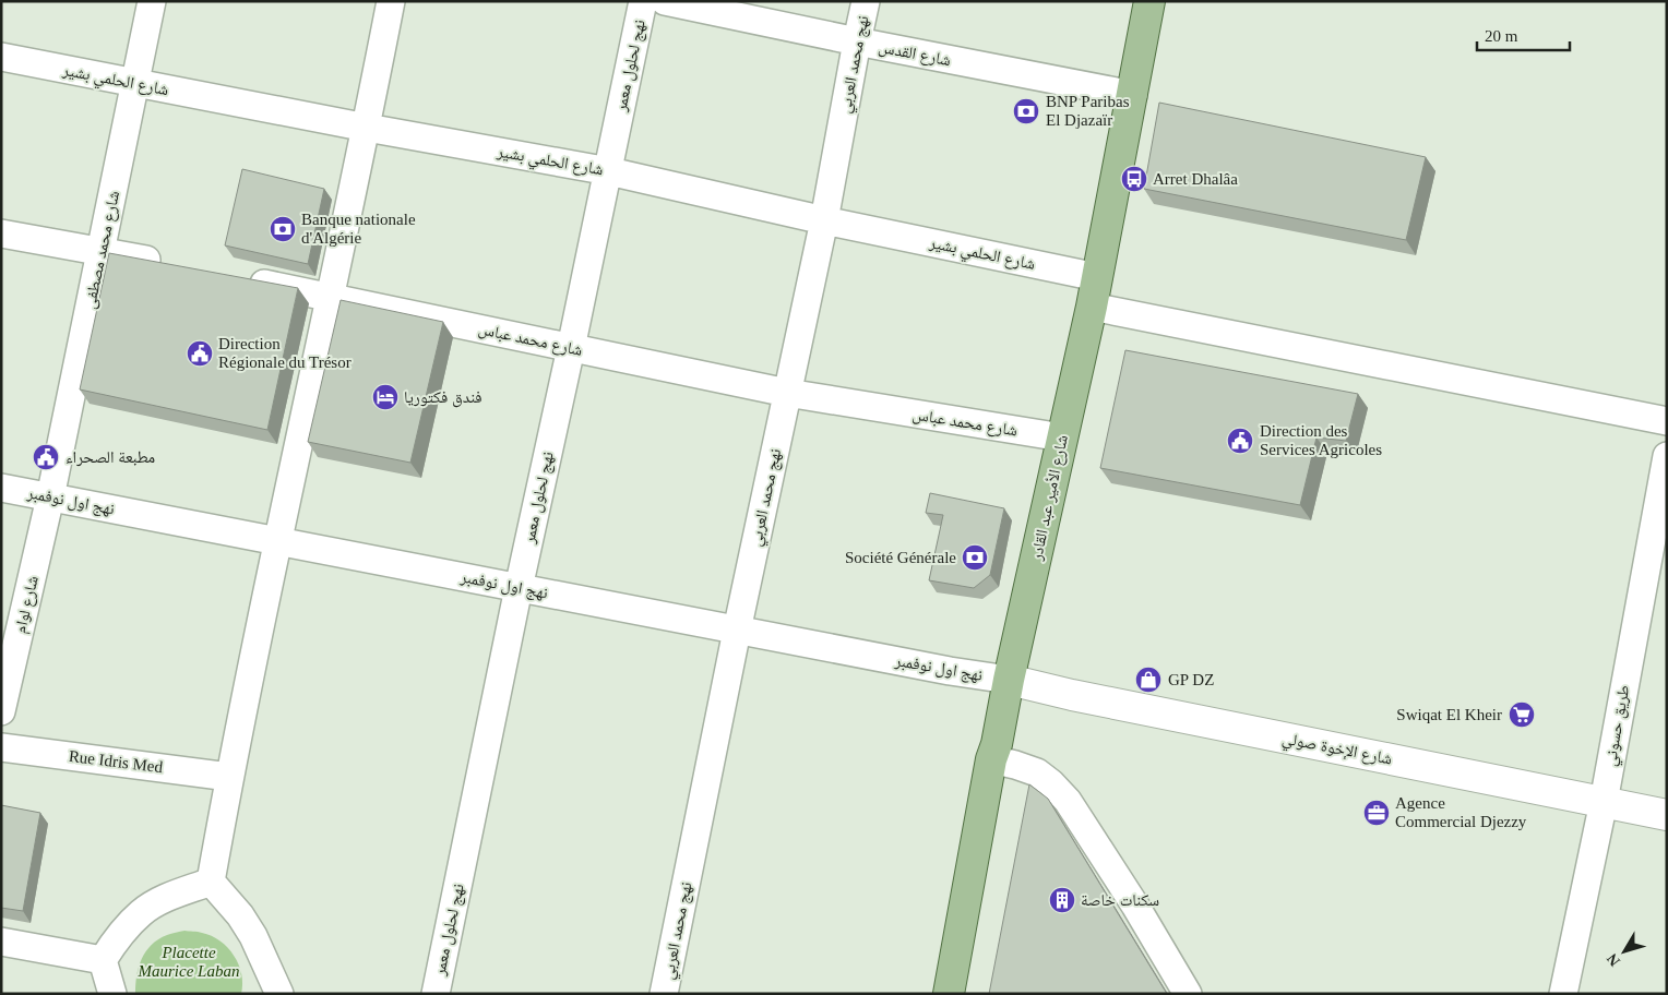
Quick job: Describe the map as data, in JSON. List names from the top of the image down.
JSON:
{
  "streets": {
    "main road": ["شارع الأمير عبد القادر"],
    "street": [
      "شارع القدس",
      "نهج محمد العربي",
      "نهج لحلول معمر",
      "شارع الحلمي بشير",
      "شارع محمد مصطفى",
      "شارع محمد عباس",
      "نهج اول نوفمبر",
      "شارع لوام",
      "طريق حسوني",
      "شارع الإخوة صولي",
      "Rue Idris Med"
    ]
  },
  "crossings": [
    ["شارع القدس", "نهج محمد العربي"],
    ["شارع القدس", "شارع الأمير عبد القادر"],
    ["نهج محمد العربي", "شارع الحلمي بشير"],
    ["نهج محمد العربي", "شارع محمد عباس"],
    ["نهج محمد العربي", "نهج اول نوفمبر"],
    ["نهج لحلول معمر", "شارع الحلمي بشير"],
    ["نهج لحلول معمر", "شارع محمد عباس"],
    ["نهج لحلول معمر", "نهج اول نوفمبر"],
    ["شارع الحلمي بشير", "شارع محمد مصطفى"],
    ["شارع الحلمي بشير", "شارع الأمير عبد القادر"],
    ["شارع محمد مصطفى", "نهج اول نوفمبر"],
    ["شارع محمد مصطفى", "شارع لوام"],
    ["شارع محمد عباس", "شارع الأمير عبد القادر"],
    ["شارع الأمير عبد القادر", "نهج اول نوفمبر"],
    ["شارع الأمير عبد القادر", "شارع الإخوة صولي"],
    ["نهج اول نوفمبر", "شارع لوام"],
    ["نهج اول نوفمبر", "شارع الإخوة صولي"],
    ["طريق حسوني", "شارع الإخوة صولي"]
  ],
  "parks": ["Placette Maurice Laban"],
  "places": {
    "bank": ["BNP Paribas El Djazaïr", "Banque nationale d'Algérie", "Société Générale"],
    "bus stop": ["Arret Dhalâa"],
    "public building": ["Direction Régionale du Trésor", "Direction des Services Agricoles", "مطبعة الصحراء"],
    "hotel": ["فندق فكتوريا"],
    "shop": ["GP DZ"],
    "supermarket": ["Swiqat El Kheir"],
    "office": ["Agence Commercial Djezzy"],
    "building": ["سكنات خاصة"]
  },
  "scale_bar": "20 m",
  "north": "bottom left"
}
